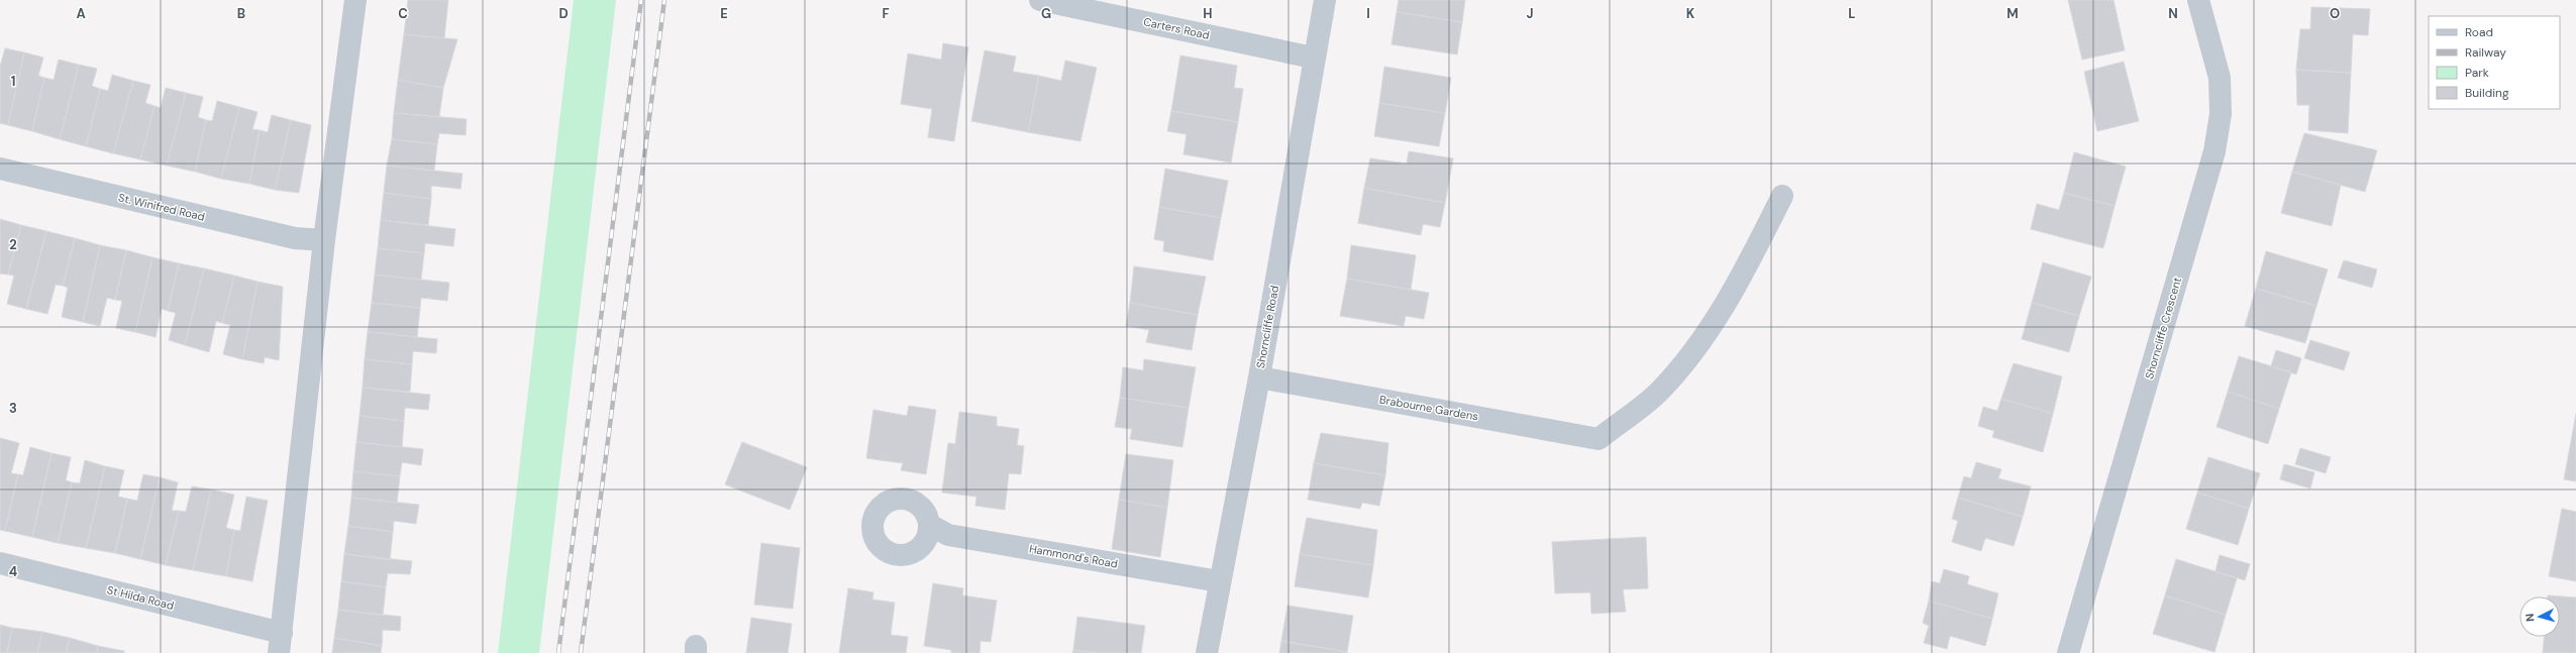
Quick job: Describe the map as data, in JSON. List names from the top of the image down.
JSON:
{
  "streets": {
    "street": [
      "Carters Road",
      "St. Winifred Road",
      "Shorncliffe Road",
      "Shorncliffe Crescent",
      "Brabourne Gardens",
      "Hammond's Road",
      "St Hilda Road"
    ]
  },
  "crossings": [
    ["Carters Road", "Shorncliffe Road"],
    ["Shorncliffe Road", "Brabourne Gardens"],
    ["Shorncliffe Road", "Hammond's Road"]
  ],
  "legend": [
    "Road",
    "Railway",
    "Park",
    "Building"
  ],
  "north": "left",
  "grid": {
    "columns": [
      "A",
      "B",
      "C",
      "D",
      "E",
      "F",
      "G",
      "H",
      "I",
      "J",
      "K",
      "L",
      "M",
      "N",
      "O"
    ],
    "rows": [
      "1",
      "2",
      "3",
      "4"
    ]
  }
}
